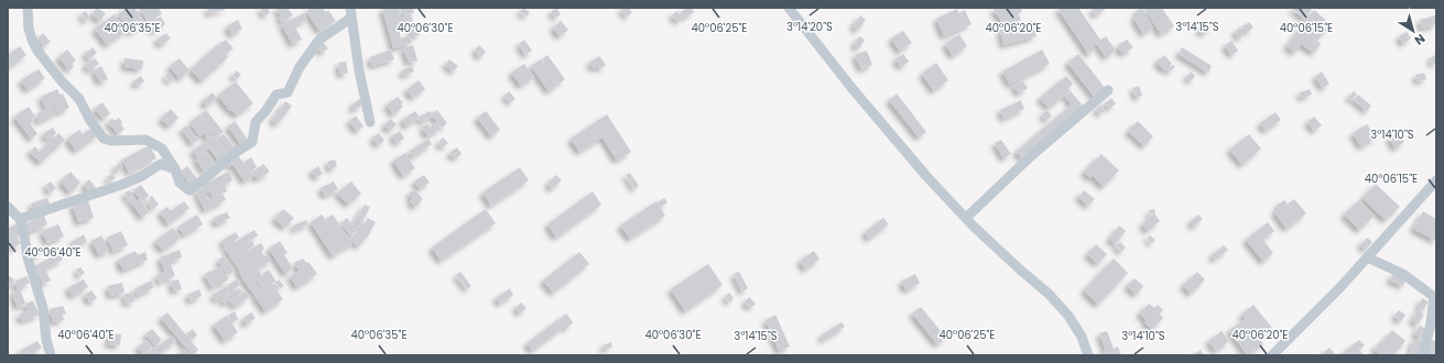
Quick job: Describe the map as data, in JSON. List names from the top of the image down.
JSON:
{
  "north": "bottom right",
  "coordinates": [
    "3°14'20\"S",
    "3°14'15\"S",
    "40°06'35\"E",
    "40°06'30\"E",
    "40°06'25\"E",
    "40°06'15\"E",
    "40°06'20\"E",
    "3°14'10\"S",
    "40°06'40\"E"
  ]
}
